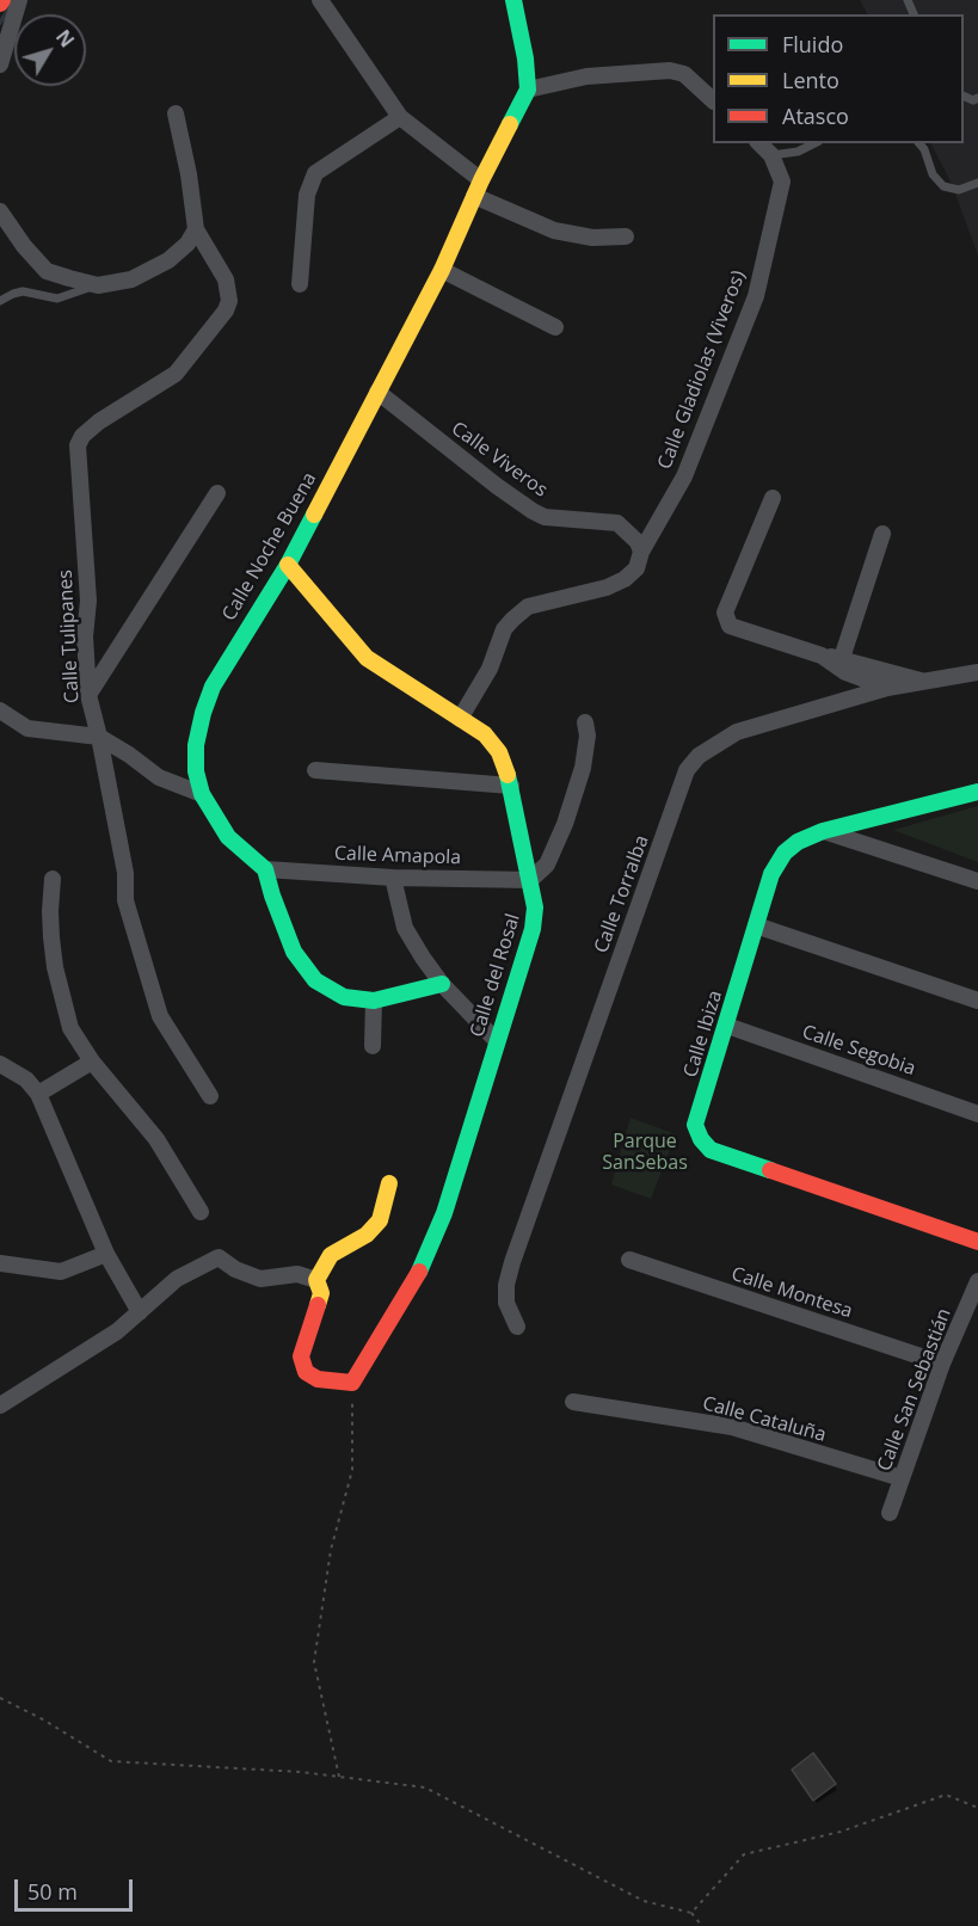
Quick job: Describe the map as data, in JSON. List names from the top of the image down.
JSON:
{
  "streets": {
    "street": [
      "Calle Gladiolas (Viveros)",
      "Calle Viveros",
      "Calle Noche Buena",
      "Calle Tulipanes",
      "Calle Amapola",
      "Calle Torralba",
      "Calle del Rosal",
      "Calle Ibiza",
      "Calle Segobia",
      "Calle Montesa",
      "Calle San Sebastián",
      "Calle Cataluña"
    ]
  },
  "crossings": [
    ["Calle Gladiolas (Viveros)", "Calle Viveros"],
    ["Calle Gladiolas (Viveros)", "Calle del Rosal"],
    ["Calle Viveros", "Calle Noche Buena"],
    ["Calle Noche Buena", "Calle Amapola"],
    ["Calle Noche Buena", "Calle del Rosal"],
    ["Calle Amapola", "Calle del Rosal"],
    ["Calle Ibiza", "Calle Segobia"],
    ["Calle Montesa", "Calle San Sebastián"],
    ["Calle San Sebastián", "Calle Cataluña"]
  ],
  "parks": ["Parque SanSebas"],
  "legend": ["Fluido", "Lento", "Atasco"],
  "scale_bar": "50 m",
  "north": "top right"
}
